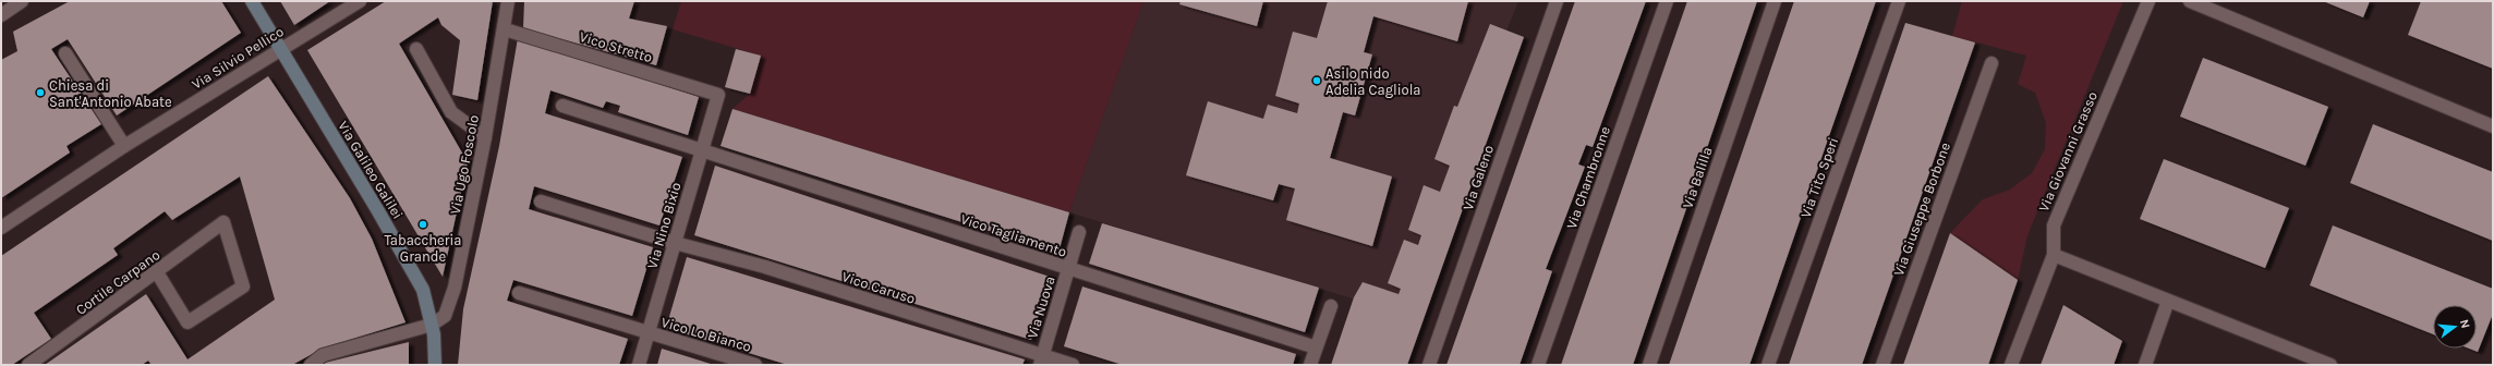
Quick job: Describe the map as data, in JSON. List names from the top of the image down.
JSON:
{
  "streets": {
    "street": [
      "Vico Stretto",
      "Via Silvio Pellico",
      "Via Giovanni Grasso",
      "Via Ugo Foscolo",
      "Via Galileo Galilei",
      "Via Galeno",
      "Via Chambronne",
      "Via Balilla",
      "Via Tito Speri",
      "Via Giuseppe Borbone",
      "Via Nino Bixio",
      "Vico Tagliamento",
      "Cortile Carpano",
      "Vico Caruso",
      "Via Nuova",
      "Vico Lo Bianco"
    ]
  },
  "crossings": [
    ["Vico Stretto", "Via Ugo Foscolo"],
    ["Vico Stretto", "Via Nino Bixio"],
    ["Via Silvio Pellico", "Via Galileo Galilei"],
    ["Via Ugo Foscolo", "Via Galileo Galilei"],
    ["Via Nino Bixio", "Vico Tagliamento"],
    ["Via Nino Bixio", "Vico Caruso"],
    ["Via Nino Bixio", "Vico Lo Bianco"],
    ["Vico Tagliamento", "Via Nuova"],
    ["Vico Caruso", "Via Nuova"]
  ],
  "places": ["Asilo nido Adelia Cagliola", "Chiesa di Sant'Antonio Abate", "Tabaccheria Grande"],
  "north": "right"
}
